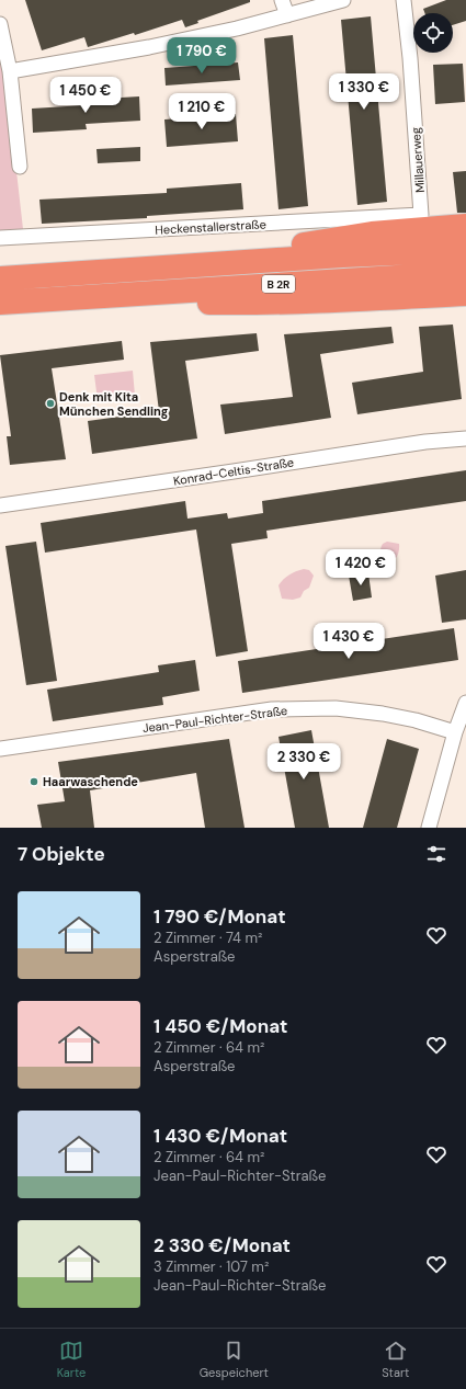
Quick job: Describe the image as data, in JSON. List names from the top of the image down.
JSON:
{
  "streets": {
    "highway": ["B 2R"],
    "street": [
      "Millauerweg",
      "Heckenstallerstraße",
      "Konrad-Celtis-Straße",
      "Jean-Paul-Richter-Straße"
    ]
  },
  "crossings": [
    ["Millauerweg", "Heckenstallerstraße"]
  ],
  "places": ["Denk mit Kita München Sendling", "Haarwaschende"],
  "page": {
    "price": [
      "1 790 €",
      "1 330 €",
      "1 450 €",
      "1 210 €",
      "1 420 €",
      "1 430 €",
      "2 330 €"
    ],
    "heading": "7 Objekte",
    "list": [
      {
        "name": "1 790 €/Monat",
        "note": "2 Zimmer · 74 m² · Asperstraße"
      },
      {
        "name": "1 450 €/Monat",
        "note": "2 Zimmer · 64 m² · Asperstraße"
      },
      {
        "name": "1 430 €/Monat",
        "note": "2 Zimmer · 64 m² · Jean-Paul-Richter-Straße"
      },
      {
        "name": "2 330 €/Monat",
        "note": "3 Zimmer · 107 m² · Jean-Paul-Richter-Straße"
      }
    ],
    "tabs": ["Karte", "Gespeichert", "Start"]
  }
}
